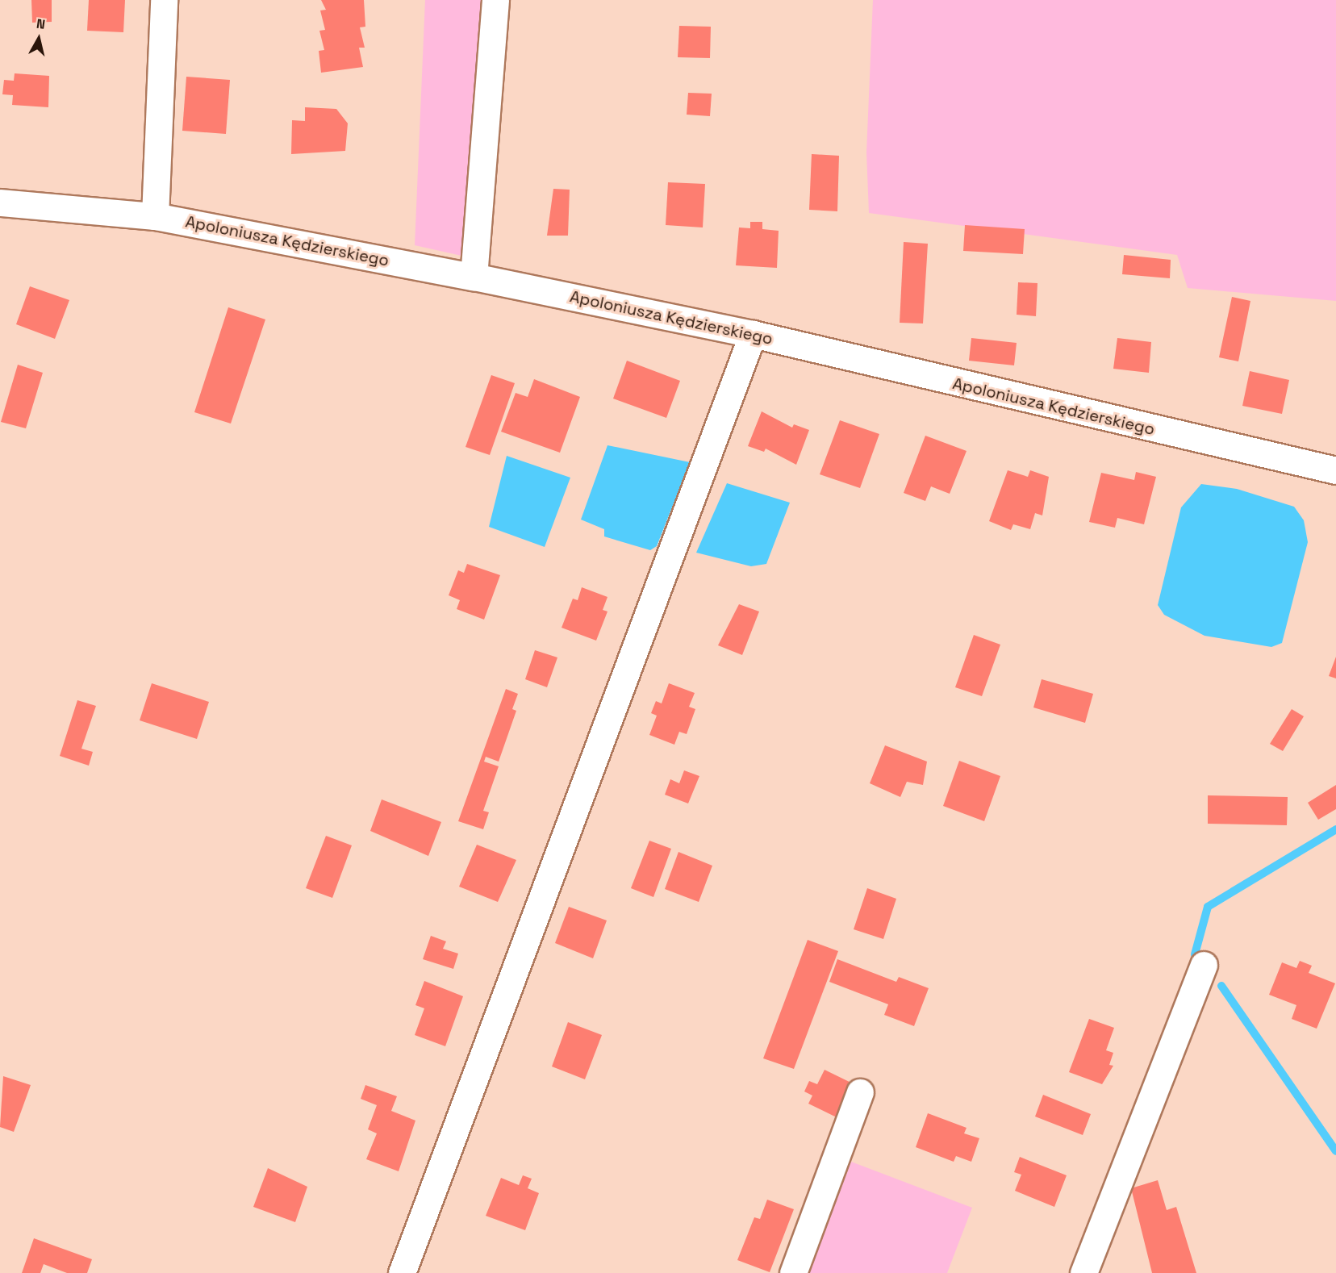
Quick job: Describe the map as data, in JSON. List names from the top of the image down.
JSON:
{
  "streets": {
    "street": ["Apoloniusza Kędzierskiego"]
  },
  "north": "top"
}
